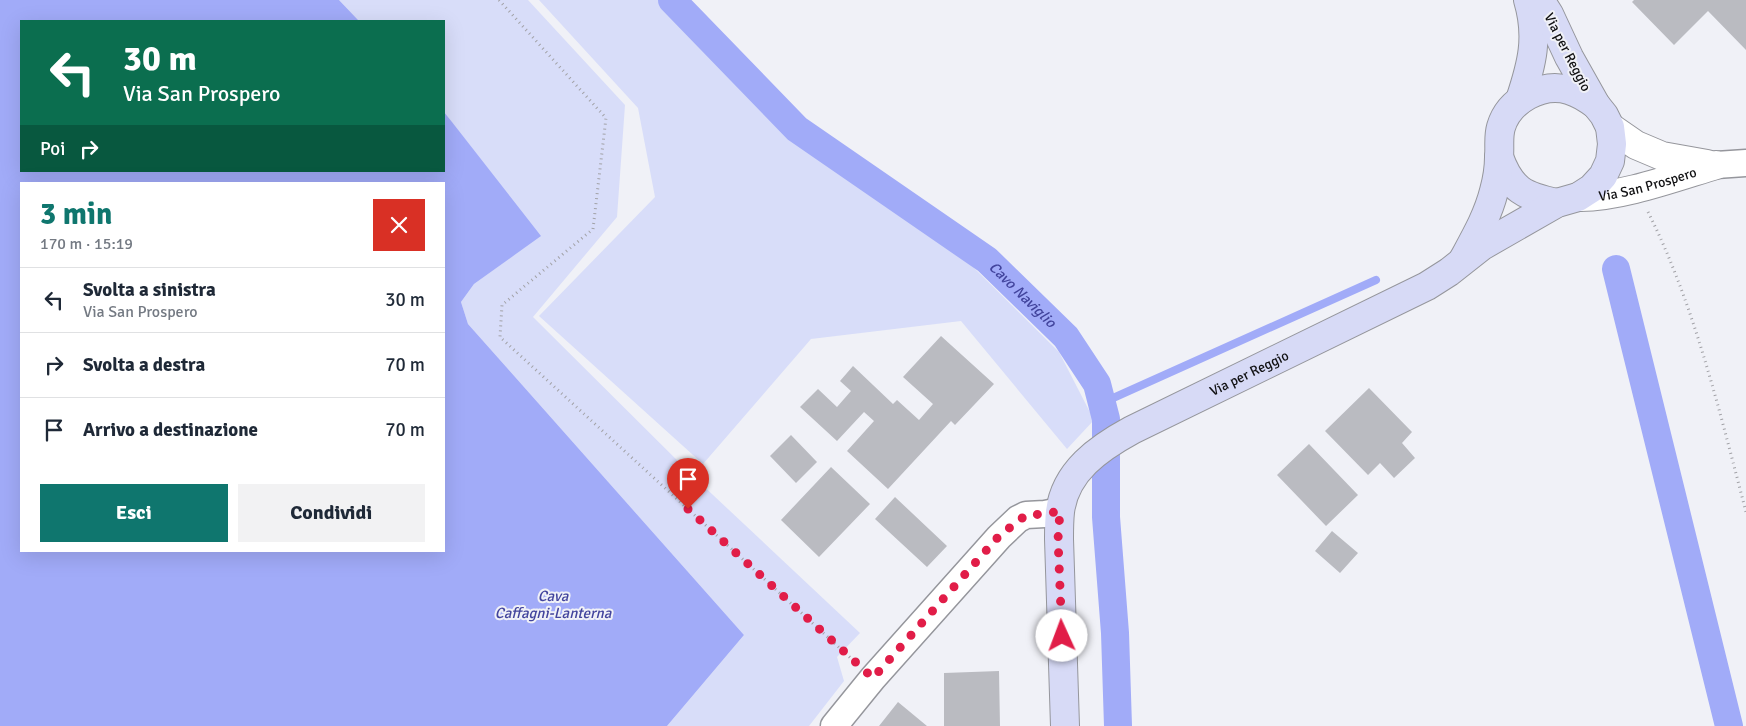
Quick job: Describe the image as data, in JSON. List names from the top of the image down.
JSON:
{
  "streets": {
    "main road": ["Via per Reggio"],
    "street": ["Via San Prospero"]
  },
  "crossings": [
    ["Via per Reggio", "Via San Prospero"]
  ],
  "water": ["Cavo Naviglio", "Cava Caffagni-Lanterna"],
  "page": {
    "turn": ["30 m", "Via San Prospero"],
    "then": "Poi",
    "heading": ["3 min", "170 m · 15:19"],
    "list": [
      {
        "name": "Svolta a sinistra",
        "note": "Via San Prospero",
        "value": "30 m"
      },
      {
        "name": "Svolta a destra",
        "value": "70 m"
      },
      {
        "name": "Arrivo a destinazione",
        "value": "70 m"
      }
    ],
    "buttons": ["Esci", "Condividi"]
  }
}
